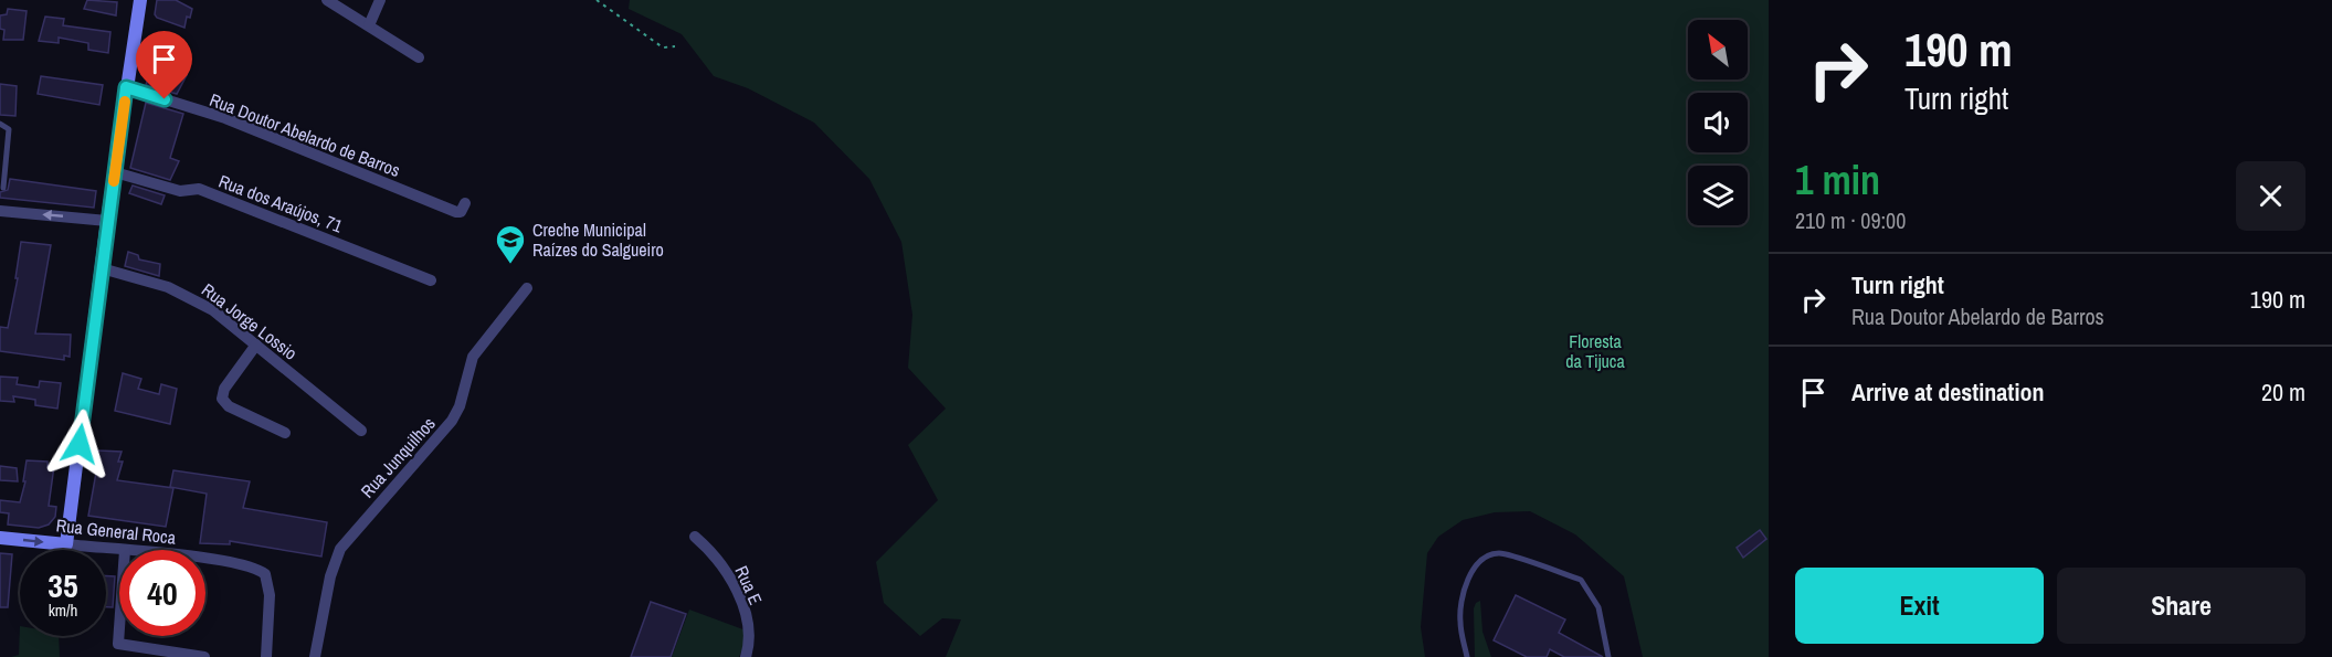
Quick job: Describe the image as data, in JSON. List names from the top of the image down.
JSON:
{
  "streets": {
    "street": [
      "Rua Doutor Abelardo de Barros",
      "Rua dos Araújos, 71",
      "Rua Jorge Lossio",
      "Rua Junquilhos",
      "Rua General Roca",
      "Rua E"
    ]
  },
  "parks": ["Floresta da Tijuca"],
  "places": {
    "school or university": ["Creche Municipal Raízes do Salgueiro"]
  },
  "north": "top left",
  "page": {
    "turn": ["190 m", "Turn right"],
    "heading": ["1 min", "210 m · 09:00"],
    "list": [
      {
        "name": "Turn right",
        "note": "Rua Doutor Abelardo de Barros",
        "value": "190 m"
      },
      {
        "name": "Arrive at destination",
        "value": "20 m"
      }
    ],
    "speed": "35 km/h",
    "limit": "40",
    "buttons": ["Exit", "Share"]
  }
}
